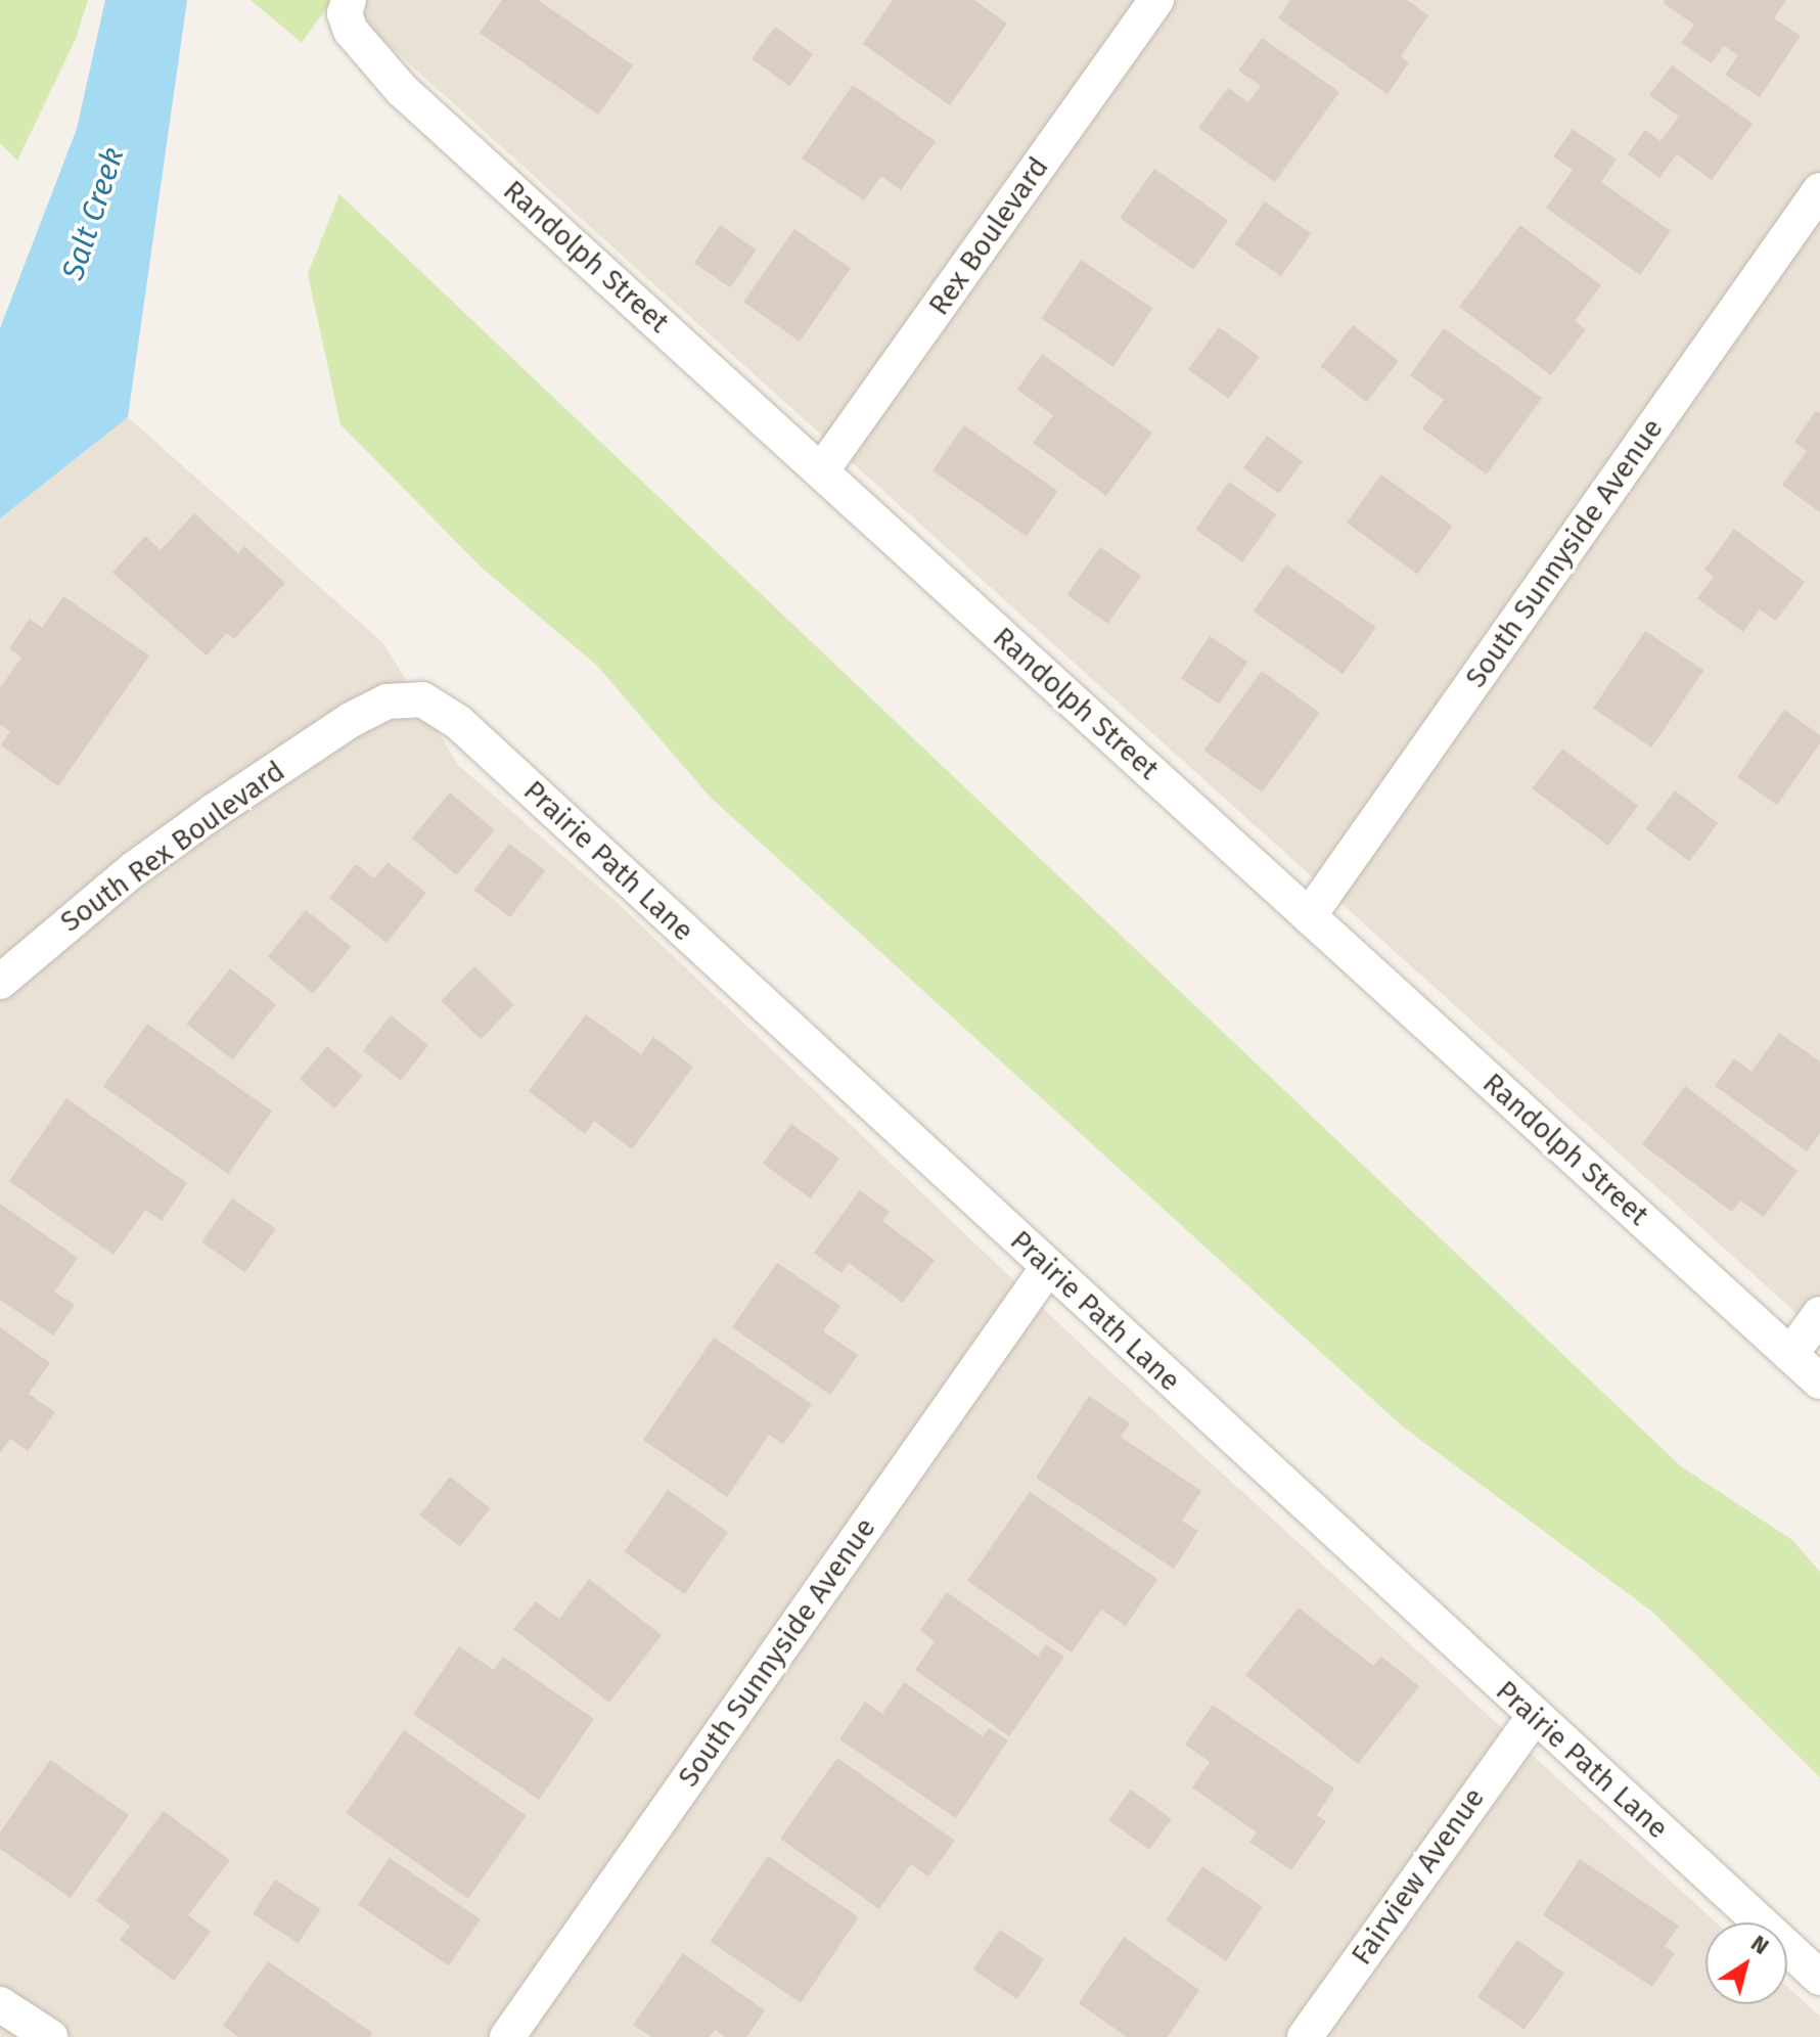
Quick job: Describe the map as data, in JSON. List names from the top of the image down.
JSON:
{
  "streets": {
    "street": [
      "Rex Boulevard",
      "Randolph Street",
      "South Sunnyside Avenue",
      "South Rex Boulevard",
      "Prairie Path Lane",
      "Fairview Avenue"
    ]
  },
  "crossings": [
    ["Rex Boulevard", "Randolph Street"],
    ["Randolph Street", "South Sunnyside Avenue"],
    ["South Sunnyside Avenue", "Prairie Path Lane"],
    ["South Rex Boulevard", "Prairie Path Lane"],
    ["Prairie Path Lane", "Fairview Avenue"]
  ],
  "water": ["Salt Creek"],
  "north": "top right"
}
